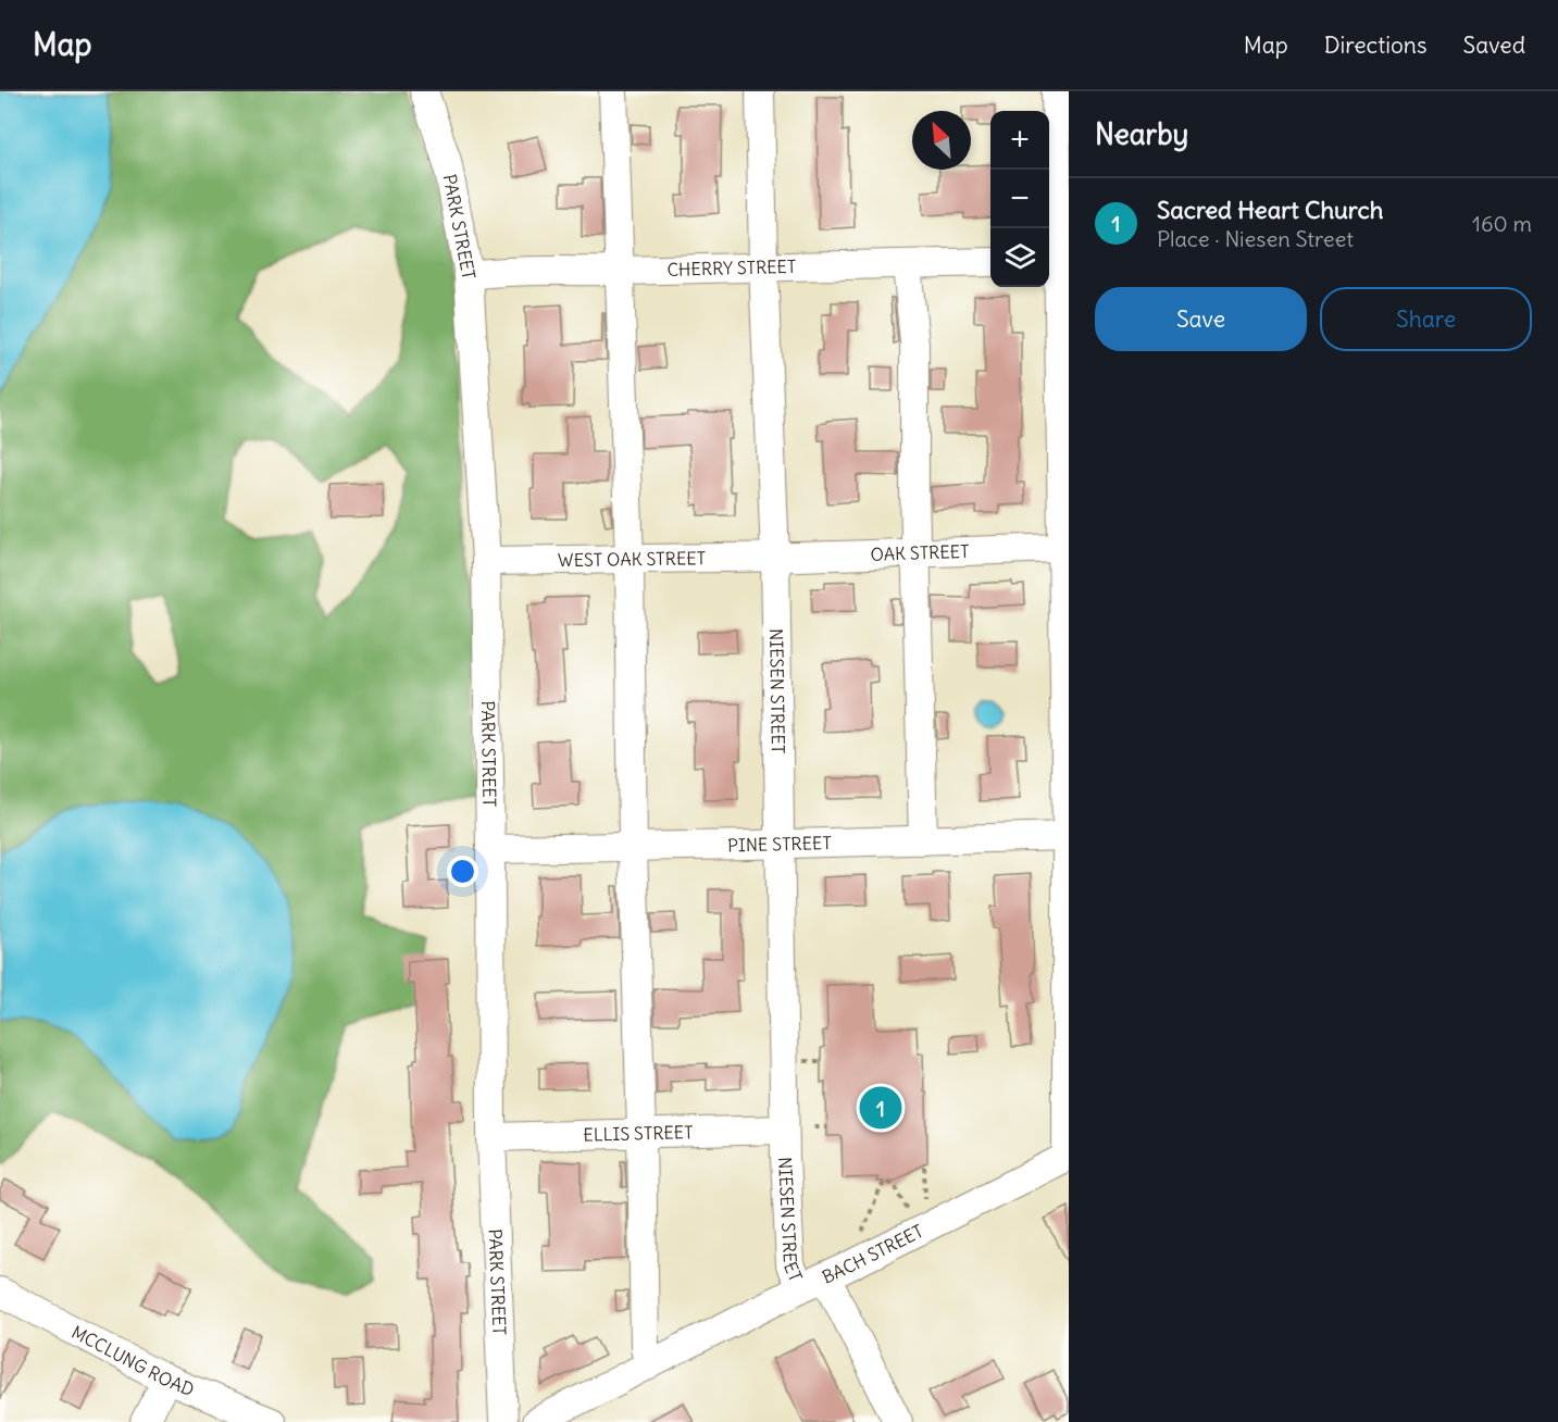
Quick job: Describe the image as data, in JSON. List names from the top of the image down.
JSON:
{
  "streets": {
    "street": [
      "PARK STREET",
      "CHERRY STREET",
      "OAK STREET",
      "WEST OAK STREET",
      "NIESEN STREET",
      "PINE STREET",
      "ELLIS STREET",
      "BACH STREET",
      "MCCLUNG ROAD"
    ]
  },
  "crossings": [
    ["PARK STREET", "CHERRY STREET"],
    ["PARK STREET", "WEST OAK STREET"],
    ["PARK STREET", "PINE STREET"],
    ["PARK STREET", "ELLIS STREET"],
    ["CHERRY STREET", "NIESEN STREET"],
    ["OAK STREET", "WEST OAK STREET"],
    ["OAK STREET", "NIESEN STREET"],
    ["WEST OAK STREET", "NIESEN STREET"],
    ["NIESEN STREET", "PINE STREET"],
    ["NIESEN STREET", "ELLIS STREET"],
    ["NIESEN STREET", "BACH STREET"]
  ],
  "north": "top left",
  "page": {
    "header": "Map",
    "nav": ["Map", "Directions", "Saved"],
    "heading": "Nearby",
    "map_buttons": ["+", "−"],
    "list": [
      {
        "mark": "1",
        "name": "Sacred Heart Church",
        "note": "Place · Niesen Street",
        "value": "160 m"
      }
    ],
    "buttons": ["Save", "Share"],
    "pins": "1"
  }
}
